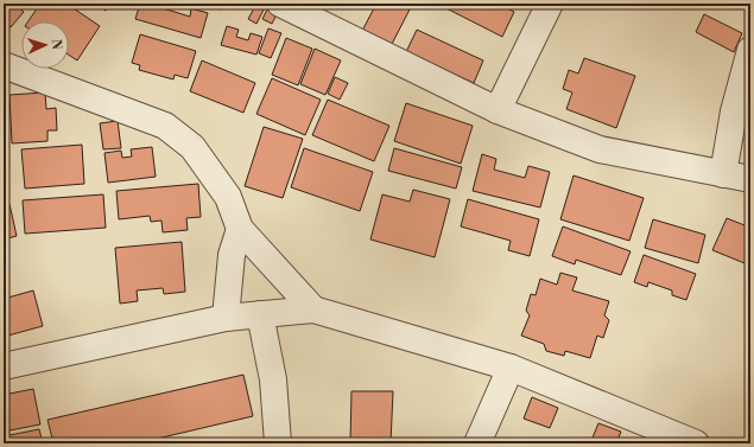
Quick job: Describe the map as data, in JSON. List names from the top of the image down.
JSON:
{
  "north": "right"
}
